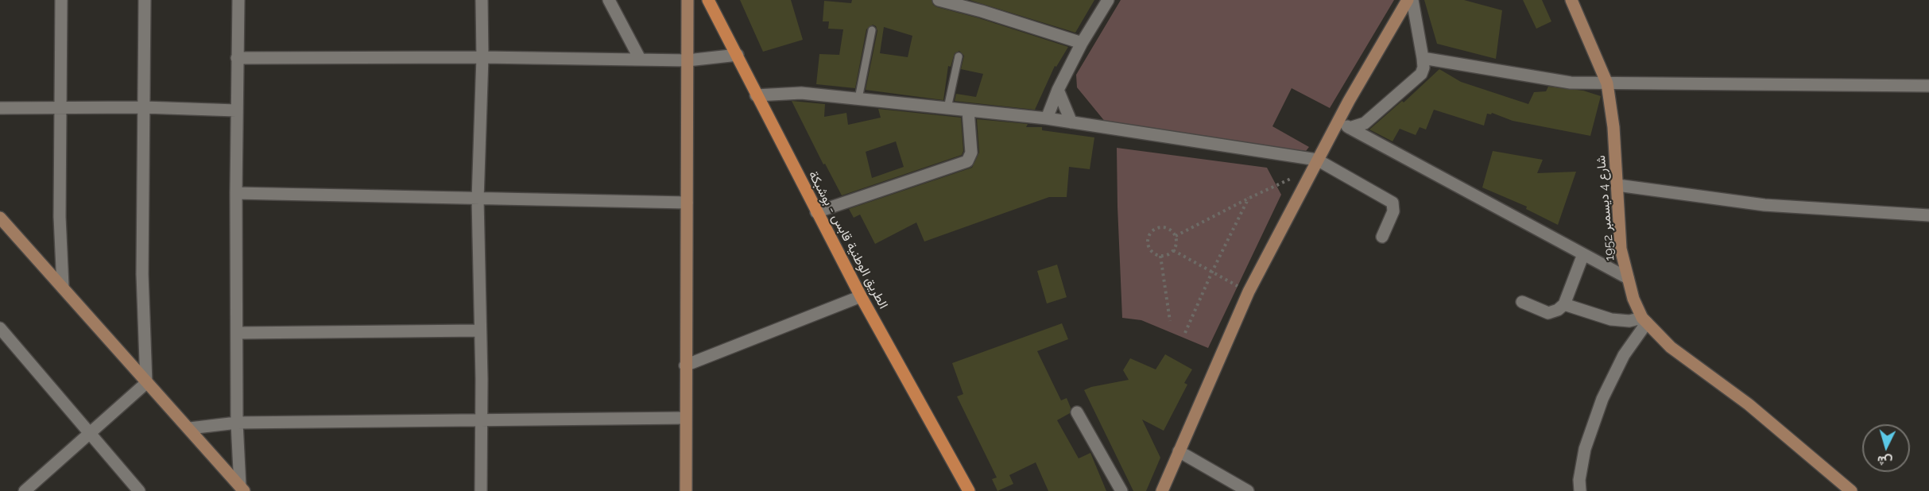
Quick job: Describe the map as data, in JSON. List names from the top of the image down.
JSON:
{
  "streets": {
    "main road": ["الطريق الوطنية قابس - بوشبكة"],
    "street": ["شارع 4 ديسمبر 1952"]
  },
  "north": "bottom"
}
